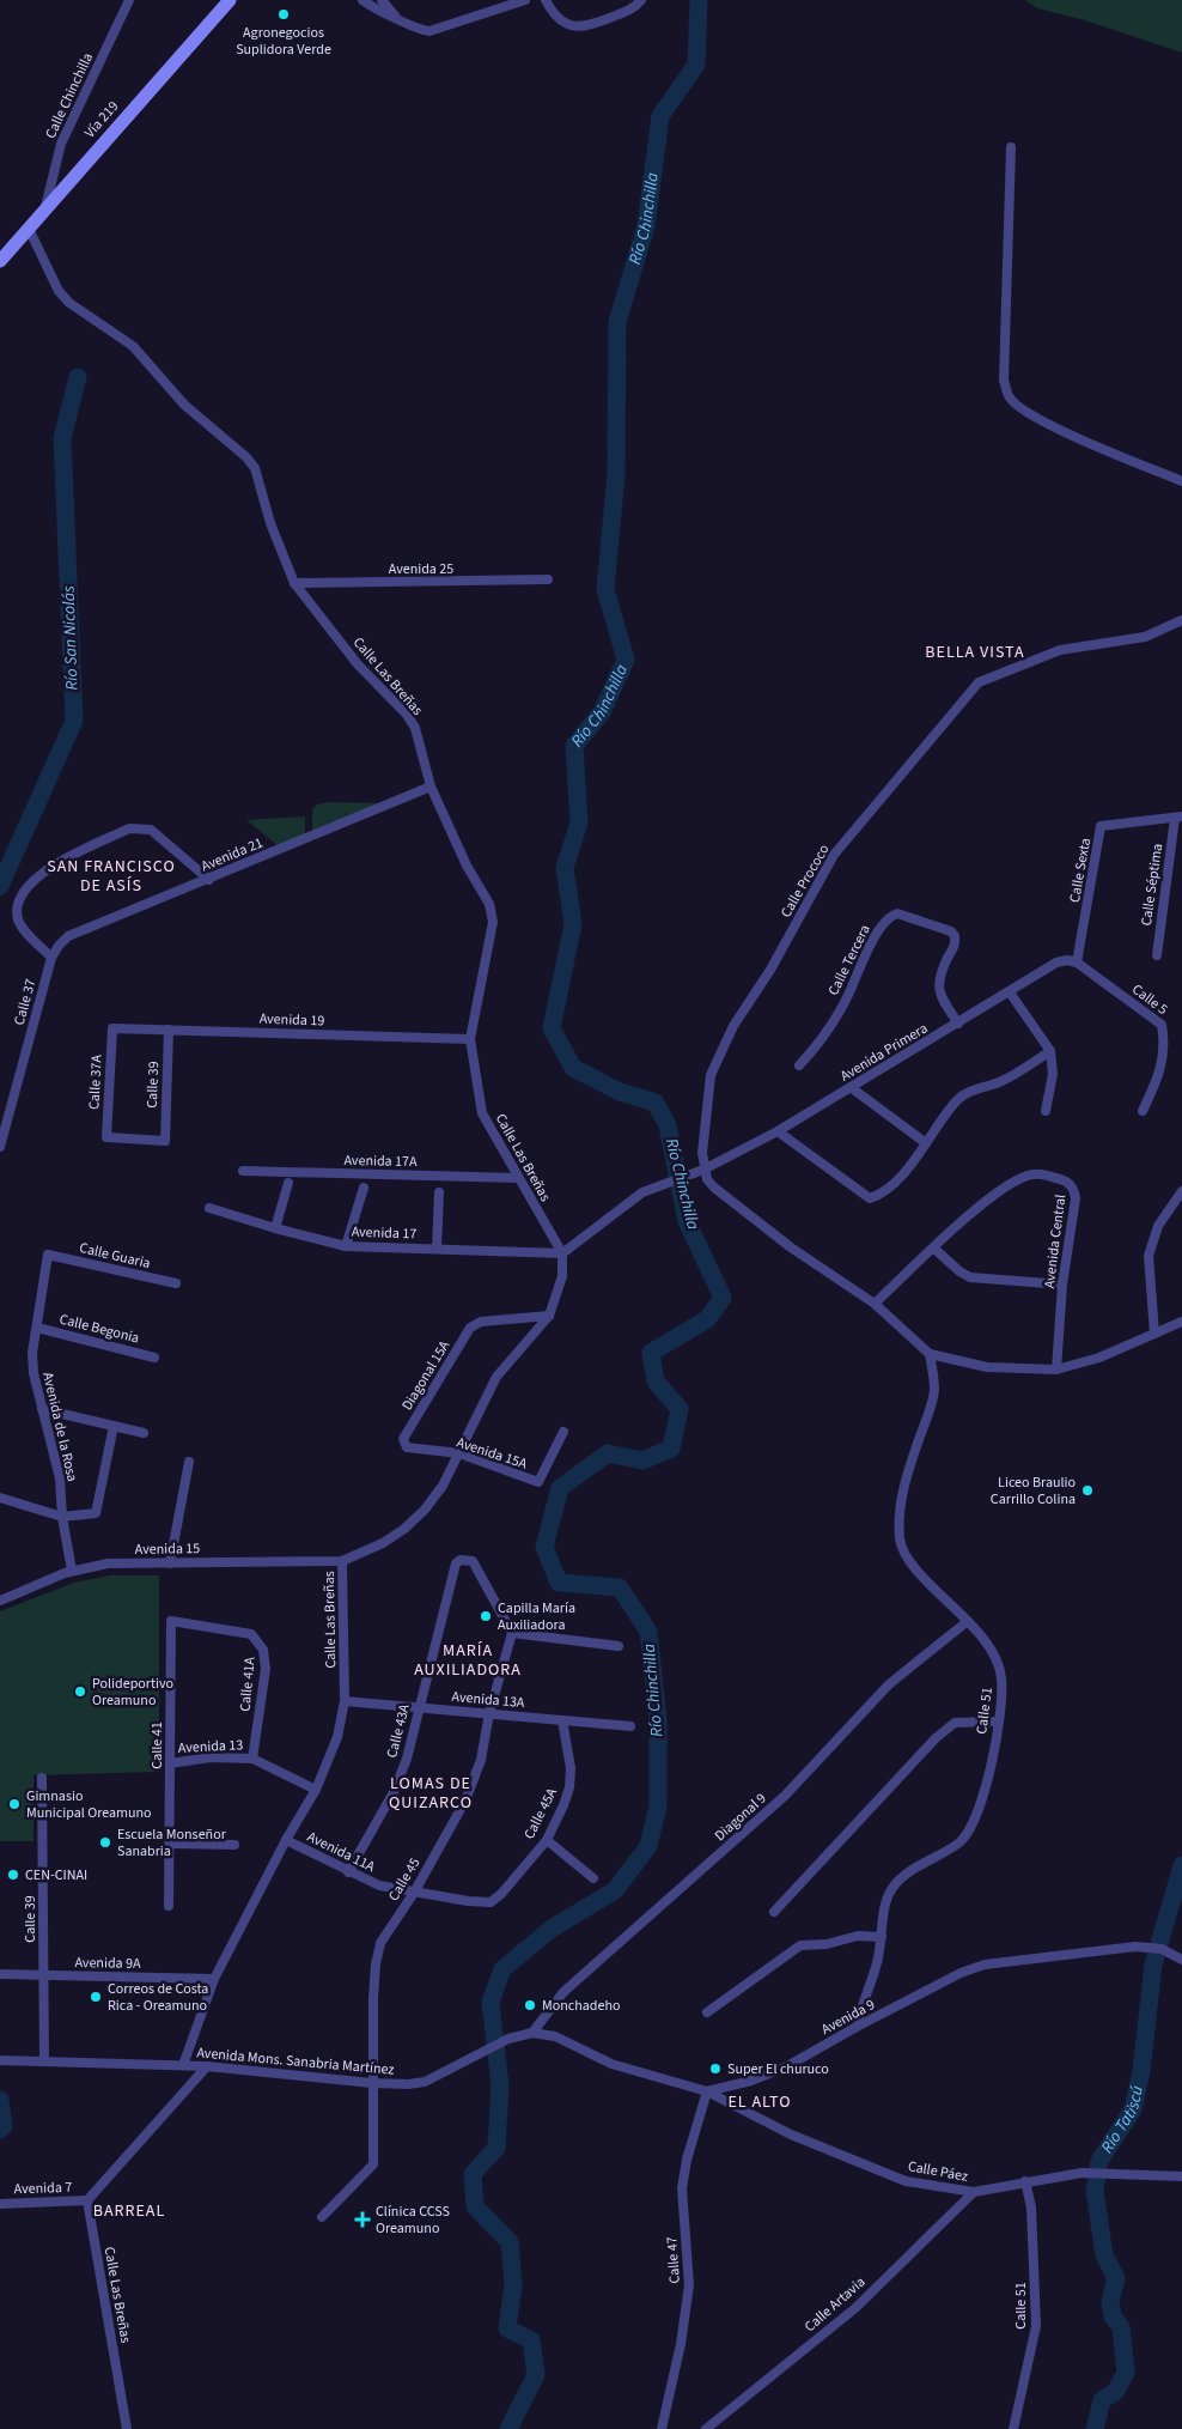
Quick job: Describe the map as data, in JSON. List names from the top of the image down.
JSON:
{
  "streets": {
    "main road": ["Vía 219"],
    "street": [
      "Calle Chinchilla",
      "Avenida 25",
      "Calle Las Breñas",
      "Avenida 21",
      "Calle Sexta",
      "Calle Prococo",
      "Calle Séptima",
      "Calle Tercera",
      "Calle 5",
      "Calle 37",
      "Avenida 19",
      "Avenida Primera",
      "Calle 37A",
      "Calle 39",
      "Avenida 17A",
      "Avenida 17",
      "Avenida Central",
      "Calle Guaria",
      "Calle Begonia",
      "Diagonal 15A",
      "Avenida de la Rosa",
      "Avenida 15A",
      "Avenida 15",
      "Calle 41A",
      "Avenida 13A",
      "Calle 51",
      "Calle 43A",
      "Calle 41",
      "Avenida 13",
      "Calle 45A",
      "Diagonal 9",
      "Avenida 11A",
      "Calle 45",
      "Avenida 9A",
      "Avenida 9",
      "Avenida Mons. Sanabria Martínez",
      "Calle Páez",
      "Avenida 7",
      "Calle 47",
      "Calle Artavia"
    ]
  },
  "crossings": [
    ["Calle Chinchilla", "Vía 219"],
    ["Vía 219", "Calle Las Breñas"],
    ["Avenida 25", "Calle Las Breñas"],
    ["Calle Las Breñas", "Avenida 21"],
    ["Calle Las Breñas", "Avenida 19"],
    ["Calle Las Breñas", "Avenida 17A"],
    ["Calle Las Breñas", "Avenida 17"],
    ["Calle Las Breñas", "Diagonal 15A"],
    ["Calle Las Breñas", "Avenida 15A"],
    ["Calle Las Breñas", "Avenida 15"],
    ["Calle Las Breñas", "Avenida 13A"],
    ["Calle Las Breñas", "Avenida 13"],
    ["Calle Las Breñas", "Avenida 11A"],
    ["Calle Las Breñas", "Avenida 9A"],
    ["Calle Las Breñas", "Avenida Mons. Sanabria Martínez"],
    ["Calle Las Breñas", "Avenida 7"],
    ["Avenida 21", "Calle 37"],
    ["Calle Sexta", "Calle Séptima"],
    ["Calle Sexta", "Calle 5"],
    ["Calle Sexta", "Avenida Primera"],
    ["Calle Prococo", "Avenida Primera"],
    ["Calle Tercera", "Avenida Primera"],
    ["Calle 5", "Avenida Primera"],
    ["Avenida 19", "Calle 37A"],
    ["Avenida 19", "Calle 39"],
    ["Calle 37A", "Calle 39"],
    ["Calle 39", "Avenida 9A"],
    ["Calle 39", "Avenida Mons. Sanabria Martínez"],
    ["Calle Guaria", "Avenida de la Rosa"],
    ["Calle Begonia", "Avenida de la Rosa"],
    ["Diagonal 15A", "Avenida 15A"],
    ["Avenida de la Rosa", "Avenida 15"],
    ["Calle 41A", "Calle 41"],
    ["Calle 41A", "Avenida 13"],
    ["Avenida 13A", "Calle 43A"],
    ["Avenida 13A", "Calle 45A"],
    ["Avenida 13A", "Calle 45"],
    ["Calle 51", "Diagonal 9"],
    ["Calle 51", "Avenida 9"],
    ["Calle 51", "Calle Páez"],
    ["Calle 43A", "Avenida 11A"],
    ["Calle 43A", "Calle 45"],
    ["Calle 41", "Avenida 13"],
    ["Calle 45A", "Avenida 11A"],
    ["Diagonal 9", "Avenida 9"],
    ["Diagonal 9", "Avenida Mons. Sanabria Martínez"],
    ["Avenida 11A", "Calle 45"],
    ["Calle 45", "Avenida Mons. Sanabria Martínez"],
    ["Avenida 9", "Avenida Mons. Sanabria Martínez"],
    ["Avenida 9", "Calle Páez"],
    ["Avenida 9", "Calle 47"],
    ["Calle Páez", "Calle 47"],
    ["Calle Páez", "Calle Artavia"]
  ],
  "districts": [
    "BELLA VISTA",
    "SAN FRANCISCO DE ASÍS",
    "MARÍA AUXILIADORA",
    "LOMAS DE QUIZARCO",
    "EL ALTO",
    "BARREAL"
  ],
  "water": ["Río Chinchilla", "Río San Nicolás", "Río Tatiscú"],
  "places": {
    "other": [
      "Agronegocios Suplidora Verde",
      "Liceo Braulio Carrillo Colina",
      "Capilla María Auxiliadora",
      "Polideportivo Oreamuno",
      "Gimnasio Municipal Oreamuno",
      "Escuela Monseñor Sanabria",
      "CEN-CINAI",
      "Correos de Costa Rica - Oreamuno",
      "Monchadeho",
      "Super El churuco"
    ],
    "health": ["Clínica CCSS Oreamuno"]
  }
}
